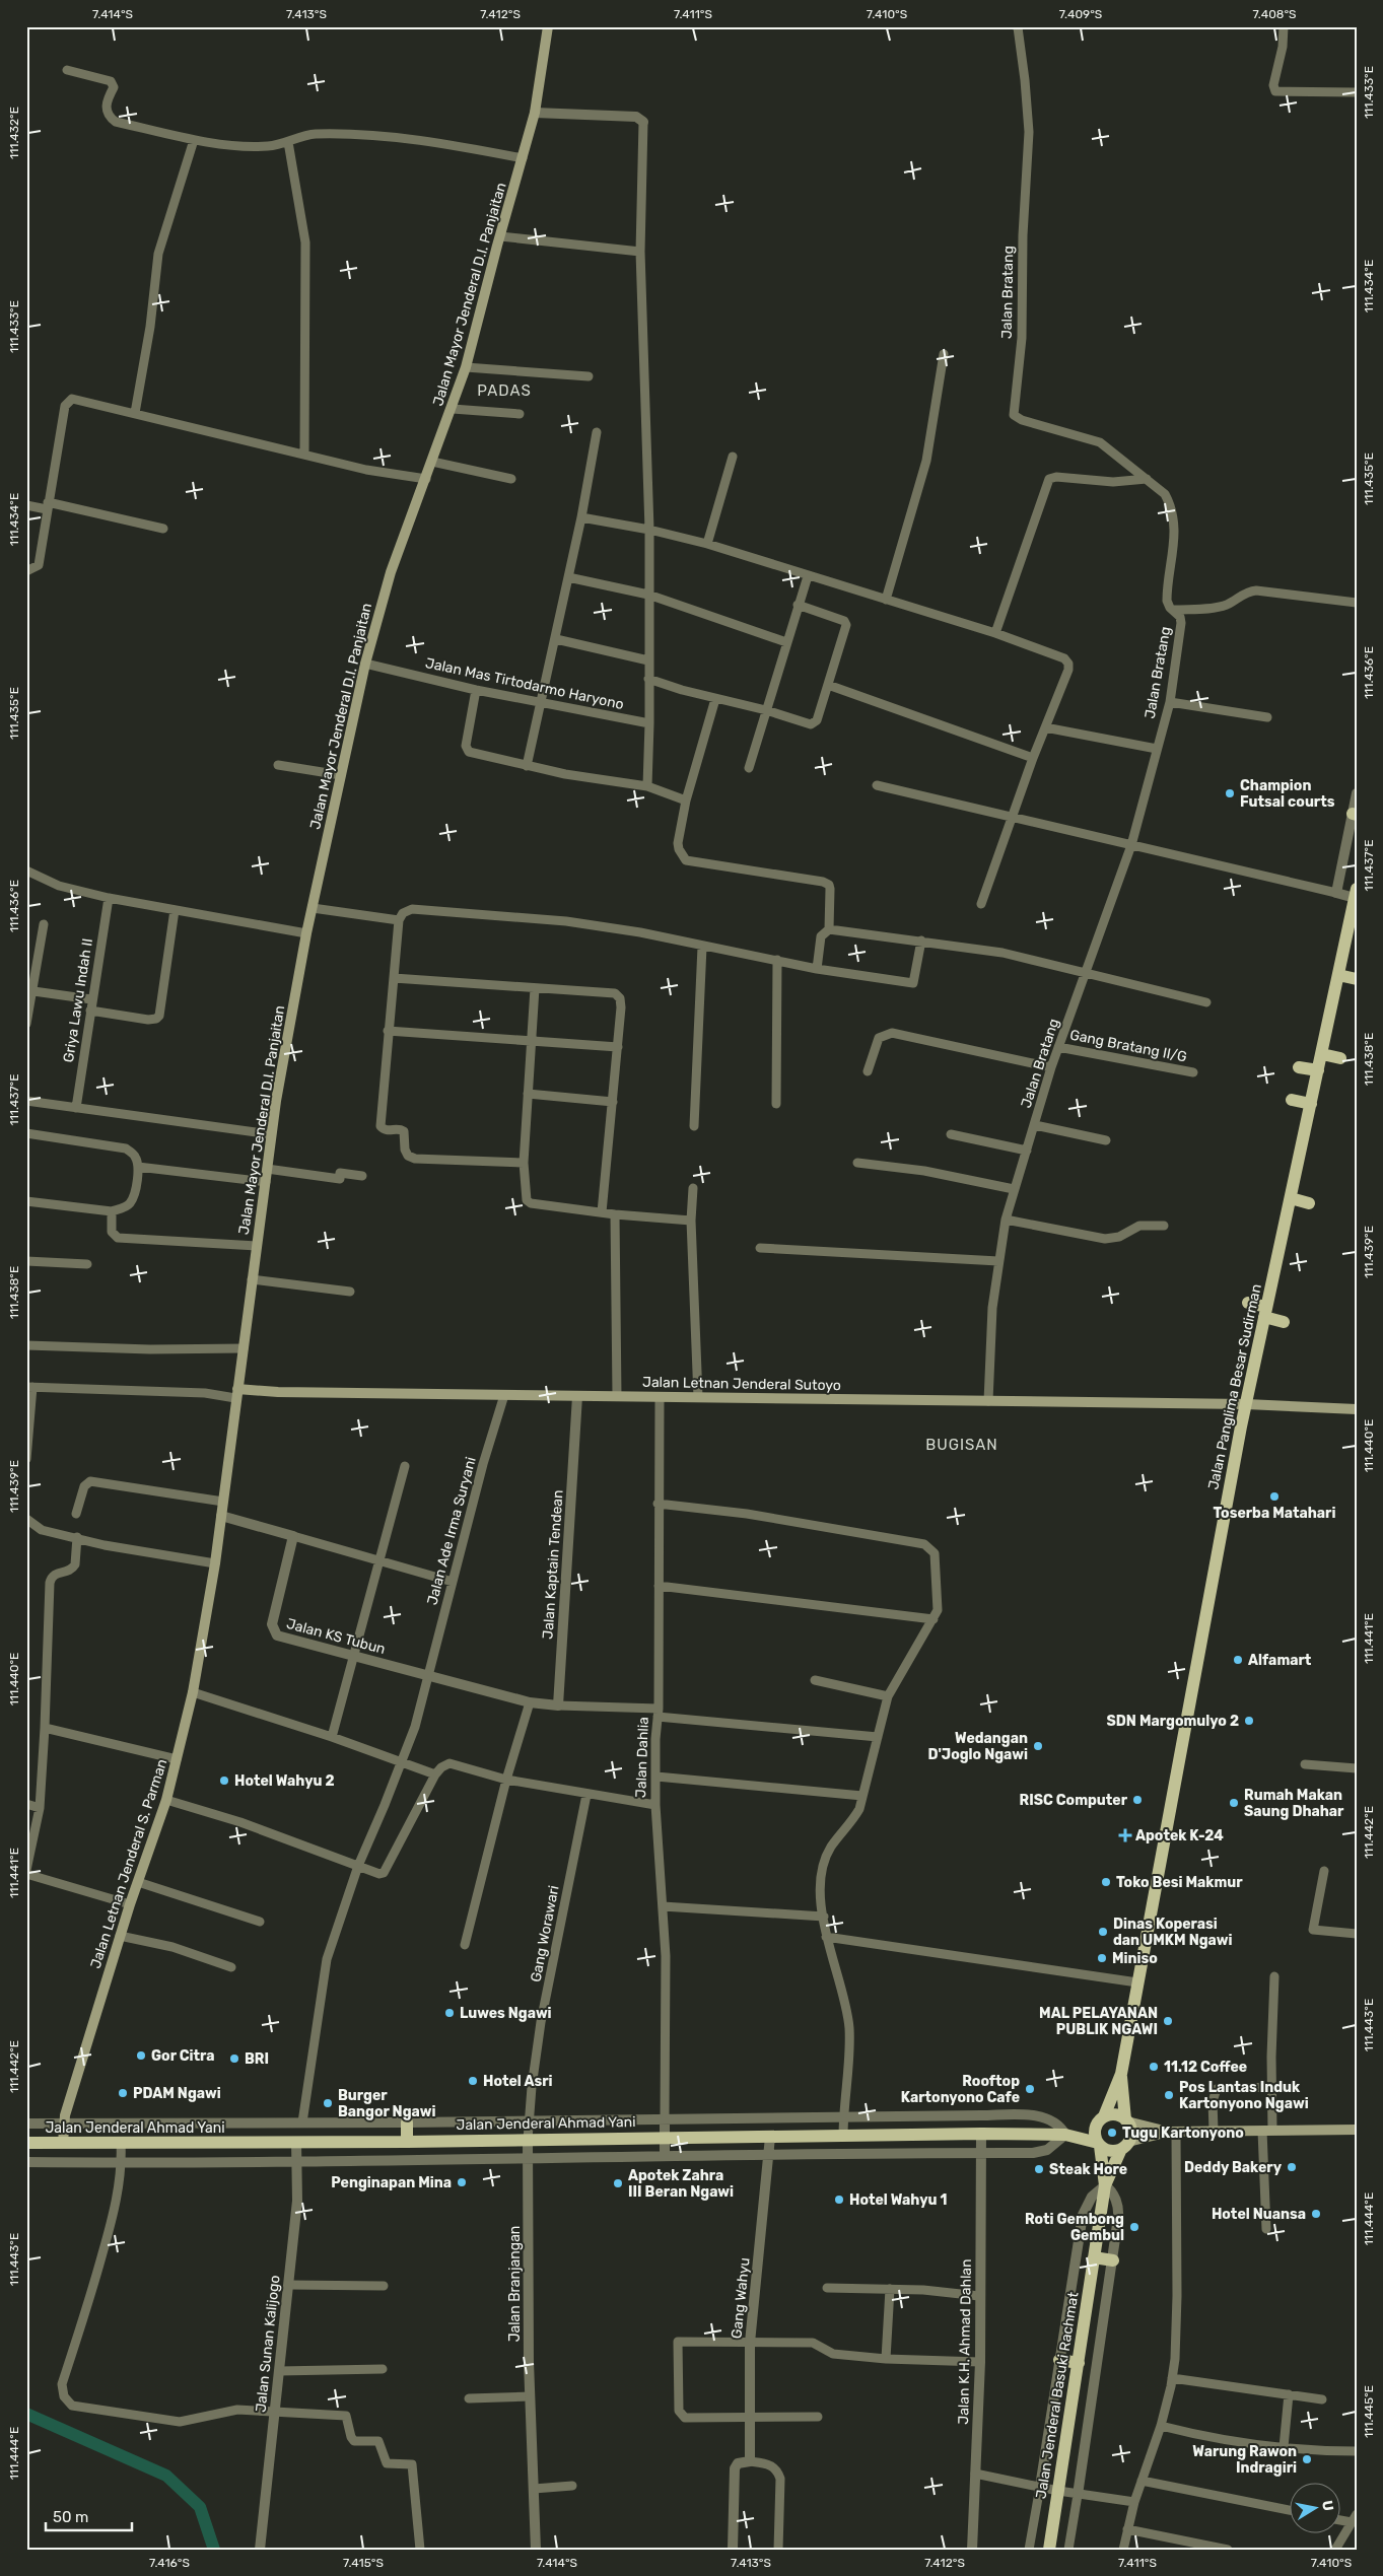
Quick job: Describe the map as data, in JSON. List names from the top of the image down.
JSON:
{
  "streets": {
    "main road": [
      "Jalan Mayor Jenderal D.I. Panjaitan",
      "Jalan Letnan Jenderal Sutoyo",
      "Jalan Panglima Besar Sudirman",
      "Jalan Letnan Jenderal S. Parman",
      "Jalan Jenderal Ahmad Yani",
      "Jalan Jenderal Basuki Rachmat"
    ],
    "street": [
      "Jalan Bratang",
      "Jalan Mas Tirtodarmo Haryono",
      "Griya Lawu Indah II",
      "Gang Bratang II/G",
      "Jalan Ade Irma Suryani",
      "Jalan Kaptain Tendean",
      "Jalan KS Tubun",
      "Jalan Dahlia",
      "Gang Worawari",
      "Jalan Branjangan",
      "Gang Wahyu",
      "Jalan K.H. Ahmad Dahlan",
      "Jalan Sunan Kalijogo"
    ]
  },
  "crossings": [
    ["Jalan Bratang", "Gang Bratang II/G"],
    ["Jalan Bratang", "Jalan Letnan Jenderal Sutoyo"],
    ["Jalan Mayor Jenderal D.I. Panjaitan", "Jalan Mas Tirtodarmo Haryono"],
    ["Jalan Mayor Jenderal D.I. Panjaitan", "Jalan Letnan Jenderal Sutoyo"],
    ["Jalan Mayor Jenderal D.I. Panjaitan", "Jalan Letnan Jenderal S. Parman"],
    ["Jalan Letnan Jenderal Sutoyo", "Jalan Panglima Besar Sudirman"],
    ["Jalan Letnan Jenderal Sutoyo", "Jalan Ade Irma Suryani"],
    ["Jalan Letnan Jenderal Sutoyo", "Jalan Kaptain Tendean"],
    ["Jalan Letnan Jenderal Sutoyo", "Jalan Dahlia"],
    ["Jalan Letnan Jenderal Sutoyo", "Jalan Letnan Jenderal S. Parman"],
    ["Jalan Panglima Besar Sudirman", "Jalan Jenderal Ahmad Yani"],
    ["Jalan Panglima Besar Sudirman", "Jalan Jenderal Basuki Rachmat"],
    ["Jalan Ade Irma Suryani", "Jalan KS Tubun"],
    ["Jalan Letnan Jenderal S. Parman", "Jalan Jenderal Ahmad Yani"],
    ["Gang Worawari", "Jalan Jenderal Ahmad Yani"],
    ["Gang Worawari", "Jalan Branjangan"],
    ["Jalan Jenderal Ahmad Yani", "Jalan Branjangan"],
    ["Jalan Jenderal Ahmad Yani", "Gang Wahyu"],
    ["Jalan Jenderal Ahmad Yani", "Jalan K.H. Ahmad Dahlan"],
    ["Jalan Jenderal Ahmad Yani", "Jalan Sunan Kalijogo"],
    ["Jalan Jenderal Ahmad Yani", "Jalan Jenderal Basuki Rachmat"]
  ],
  "districts": ["PADAS", "BUGISAN"],
  "places": {
    "other": [
      "Champion Futsal courts",
      "Toserba Matahari",
      "Alfamart",
      "SDN Margomulyo 2",
      "Wedangan D'Joglo Ngawi",
      "Hotel Wahyu 2",
      "RISC Computer",
      "Rumah Makan Saung Dhahar",
      "Toko Besi Makmur",
      "Dinas Koperasi dan UMKM Ngawi",
      "Miniso",
      "Luwes Ngawi",
      "MAL PELAYANAN PUBLIK NGAWI",
      "Gor Citra",
      "BRI",
      "11.12 Coffee",
      "Hotel Asri",
      "Rooftop Kartonyono Cafe",
      "PDAM Ngawi",
      "Pos Lantas Induk Kartonyono Ngawi",
      "Burger Bangor Ngawi",
      "Tugu Kartonyono",
      "Deddy Bakery",
      "Steak Hore",
      "Penginapan Mina",
      "Apotek Zahra III Beran Ngawi",
      "Hotel Wahyu 1",
      "Hotel Nuansa",
      "Roti Gembong Gembul",
      "Warung Rawon Indragiri"
    ],
    "health": ["Apotek K-24"]
  },
  "scale_bar": "50 m",
  "north": "right",
  "coordinates": [
    "7.414°S",
    "7.413°S",
    "7.412°S",
    "7.411°S",
    "7.410°S",
    "7.409°S",
    "7.408°S",
    "111.433°E",
    "111.432°E",
    "111.434°E",
    "111.435°E",
    "111.436°E",
    "111.437°E",
    "111.438°E",
    "111.439°E",
    "111.440°E",
    "111.441°E",
    "111.442°E",
    "111.443°E",
    "111.444°E",
    "111.445°E",
    "7.416°S",
    "7.415°S"
  ]
}
